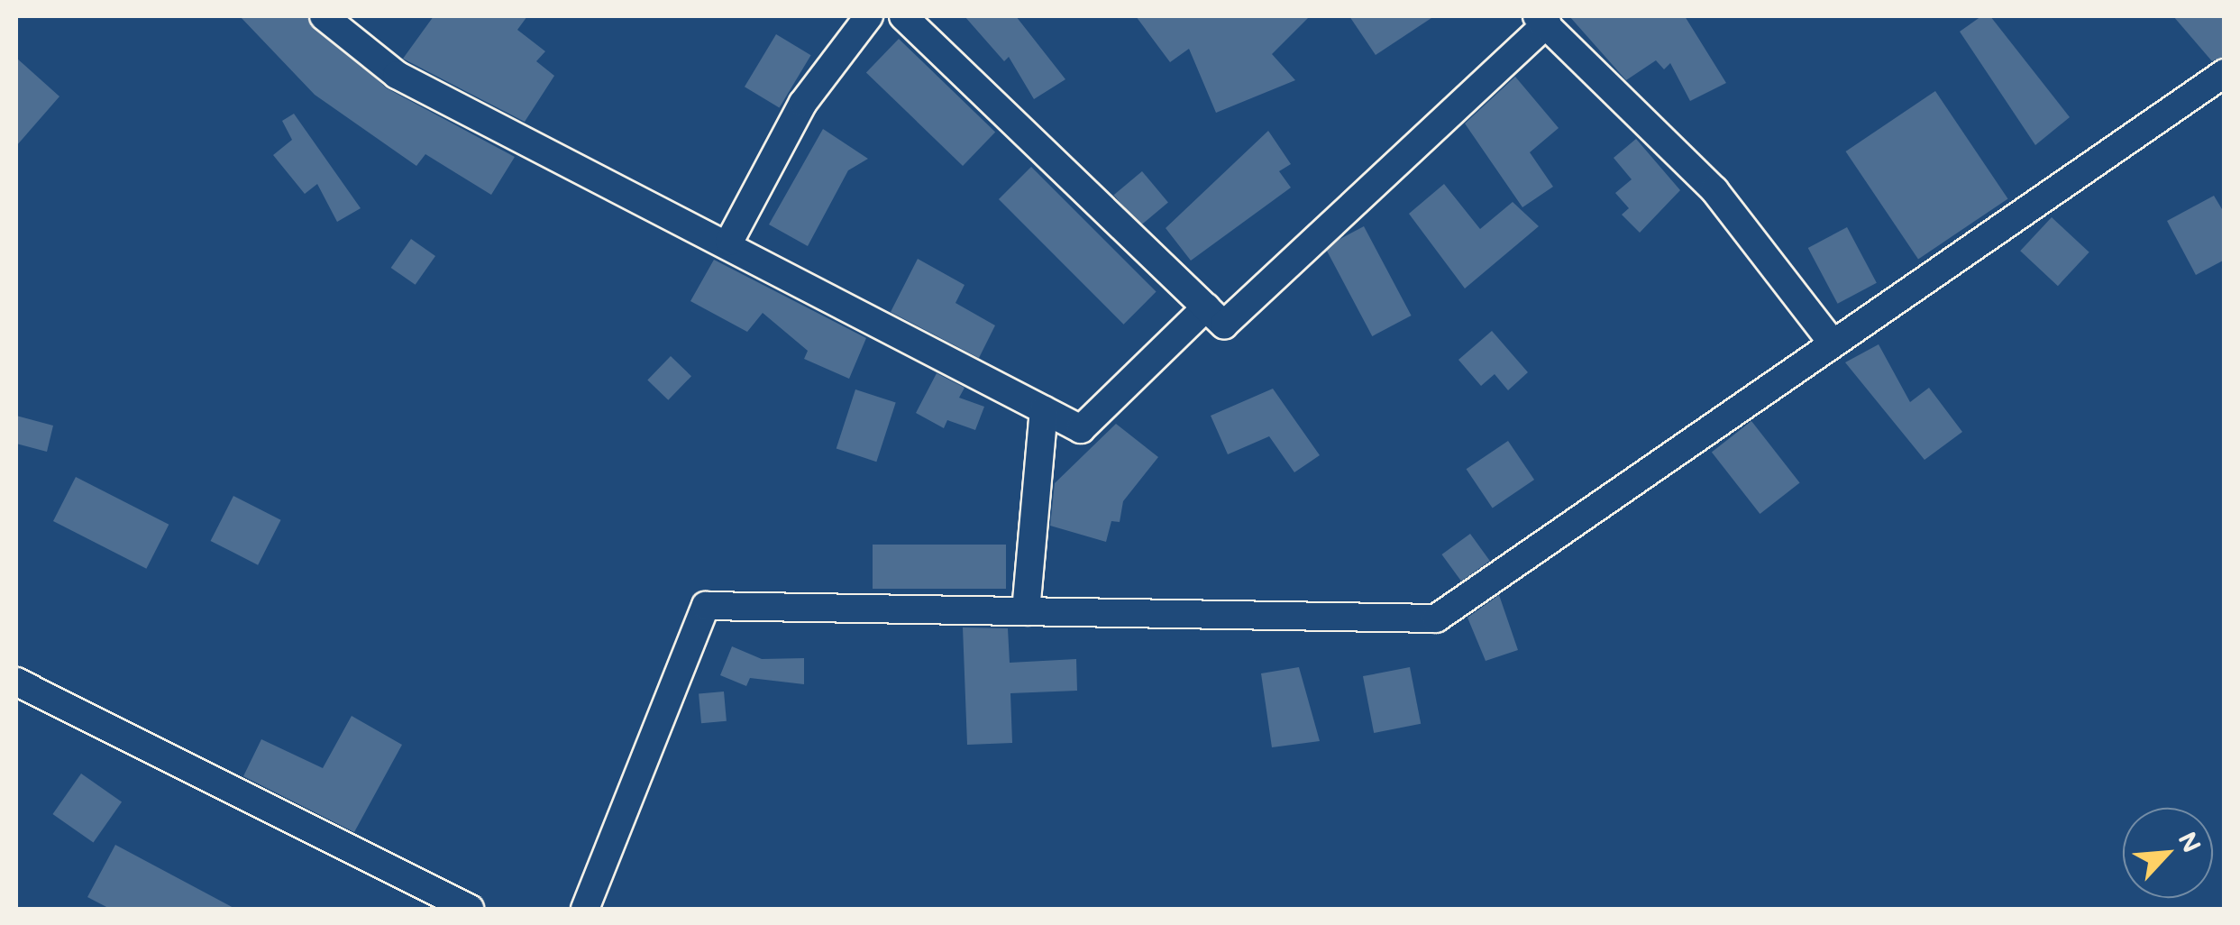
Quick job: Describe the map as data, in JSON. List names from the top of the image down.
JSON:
{
  "north": "top right"
}
